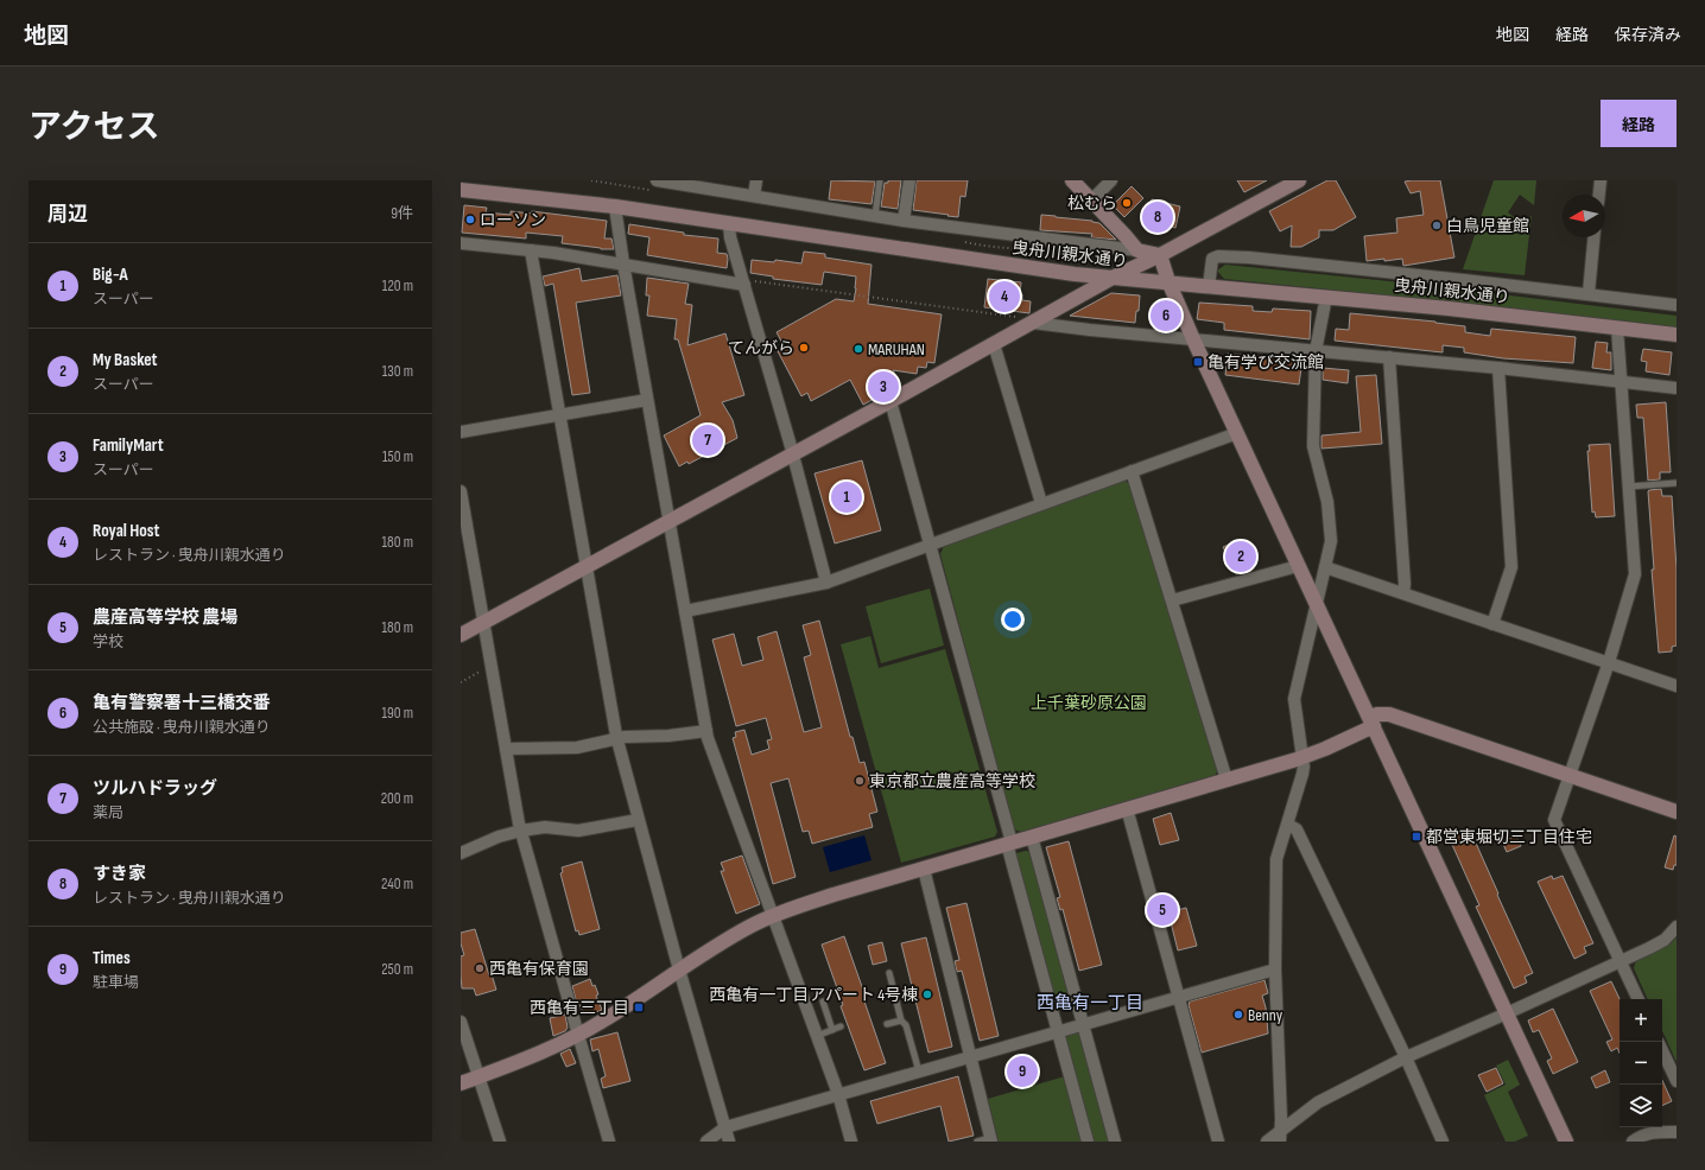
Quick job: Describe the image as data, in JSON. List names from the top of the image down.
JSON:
{
  "streets": {
    "street": ["曳舟川親水通り"]
  },
  "districts": ["西亀有一丁目"],
  "parks": ["上千葉砂原公園"],
  "places": {
    "other": [
      "松むら",
      "ローソン",
      "白鳥児童館",
      "てんがら",
      "MARUHAN",
      "東京都立農産高等学校",
      "西亀有保育園",
      "西亀有一丁目アパート 4号棟",
      "Benny"
    ],
    "transit": ["亀有学び交流館", "都営東堀切三丁目住宅", "西亀有三丁目"]
  },
  "north": "left",
  "page": {
    "header": "地図",
    "nav": ["地図", "経路", "保存済み"],
    "title": "アクセス",
    "buttons": "経路",
    "heading": ["周辺", "9件"],
    "pins": [
      "8",
      "4",
      "6",
      "3",
      "7",
      "1",
      "2",
      "5",
      "9"
    ],
    "list": [
      {
        "mark": "1",
        "name": "Big-A",
        "note": "スーパー",
        "value": "120 m"
      },
      {
        "mark": "2",
        "name": "My Basket",
        "note": "スーパー",
        "value": "130 m"
      },
      {
        "mark": "3",
        "name": "FamilyMart",
        "note": "スーパー",
        "value": "150 m"
      },
      {
        "mark": "4",
        "name": "Royal Host",
        "note": "レストラン · 曳舟川親水通り",
        "value": "180 m"
      },
      {
        "mark": "5",
        "name": "農産高等学校 農場",
        "note": "学校",
        "value": "180 m"
      },
      {
        "mark": "6",
        "name": "亀有警察署十三橋交番",
        "note": "公共施設 · 曳舟川親水通り",
        "value": "190 m"
      },
      {
        "mark": "7",
        "name": "ツルハドラッグ",
        "note": "薬局",
        "value": "200 m"
      },
      {
        "mark": "8",
        "name": "すき家",
        "note": "レストラン · 曳舟川親水通り",
        "value": "240 m"
      },
      {
        "mark": "9",
        "name": "Times",
        "note": "駐車場",
        "value": "250 m"
      }
    ],
    "map_buttons": ["+", "−"]
  }
}
